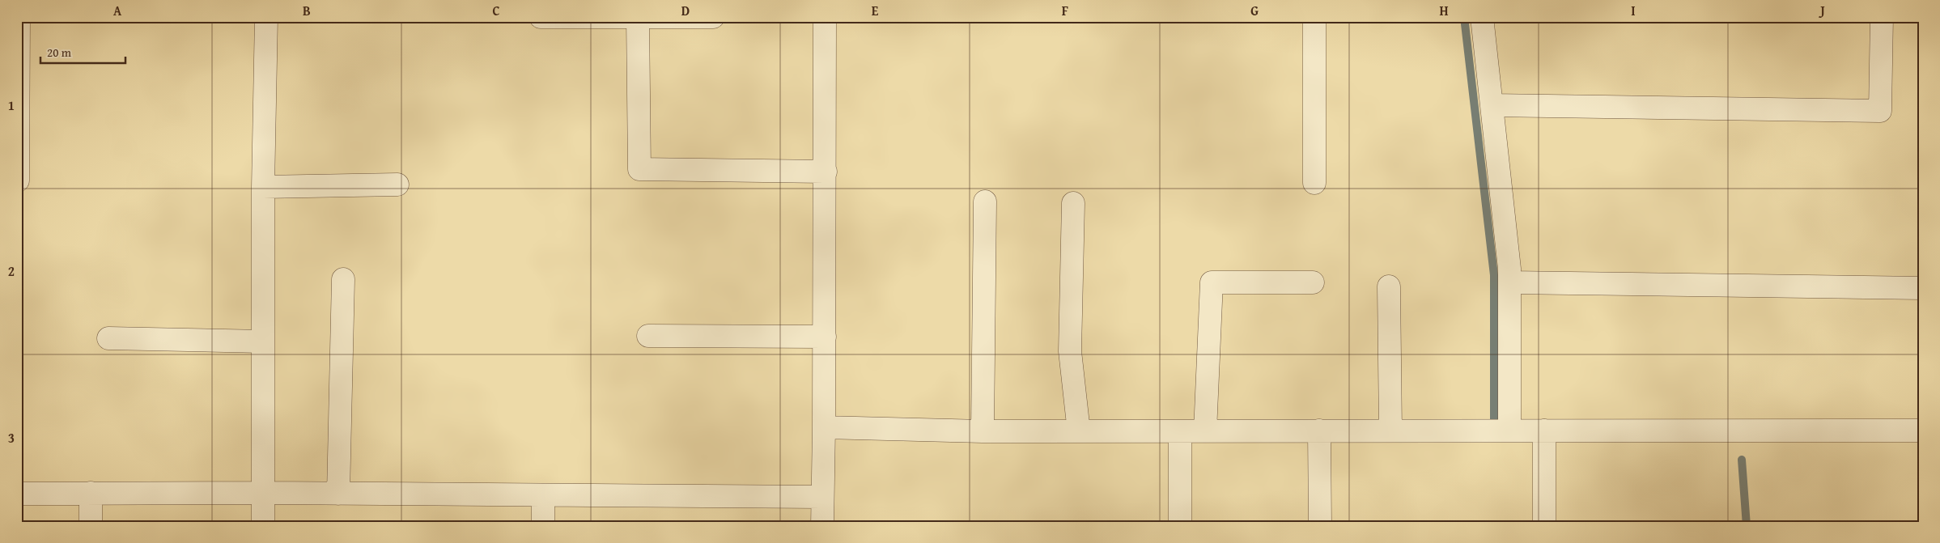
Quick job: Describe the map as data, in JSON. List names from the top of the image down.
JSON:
{
  "scale_bar": "20 m",
  "grid": {
    "columns": [
      "A",
      "B",
      "C",
      "D",
      "E",
      "F",
      "G",
      "H",
      "I",
      "J"
    ],
    "rows": ["1", "2", "3"]
  }
}
